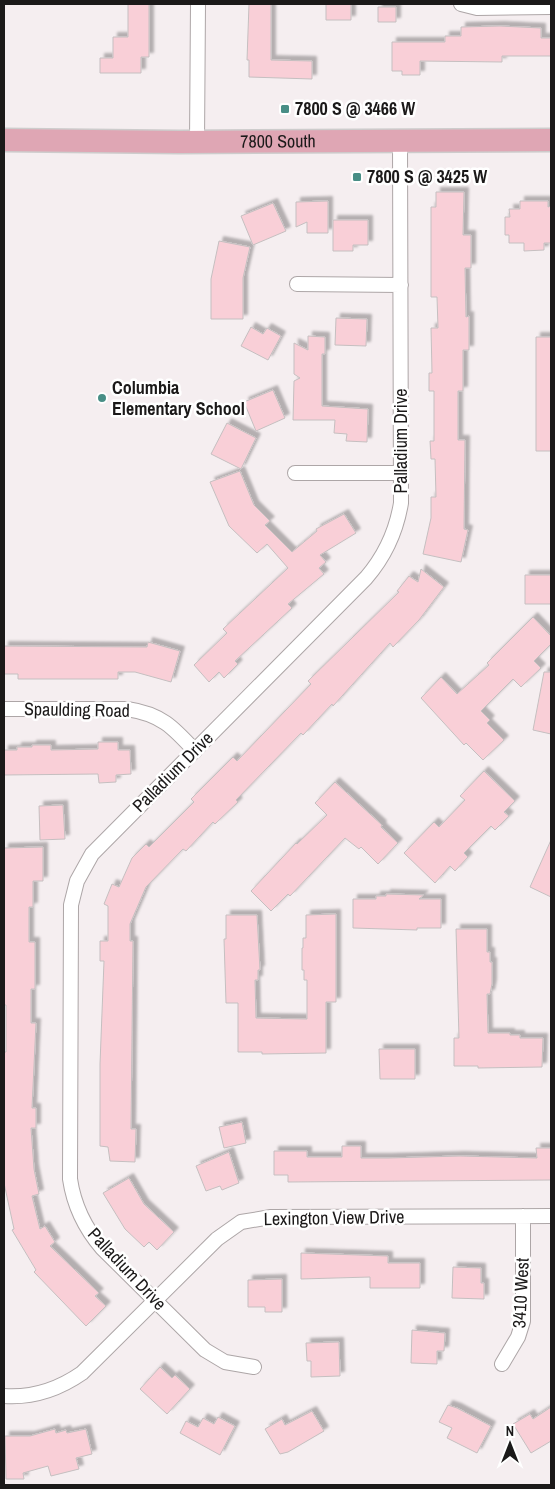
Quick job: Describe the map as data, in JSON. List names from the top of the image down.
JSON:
{
  "streets": {
    "main road": ["7800 South"],
    "street": [
      "Palladium Drive",
      "Spaulding Road",
      "Lexington View Drive",
      "3410 West"
    ]
  },
  "crossings": [
    ["7800 South", "Palladium Drive"],
    ["Palladium Drive", "Spaulding Road"],
    ["Palladium Drive", "Lexington View Drive"],
    ["Lexington View Drive", "3410 West"]
  ],
  "places": {
    "transit": ["7800 S @ 3466 W", "7800 S @ 3425 W"],
    "other": ["Columbia Elementary School"]
  },
  "north": "top"
}
